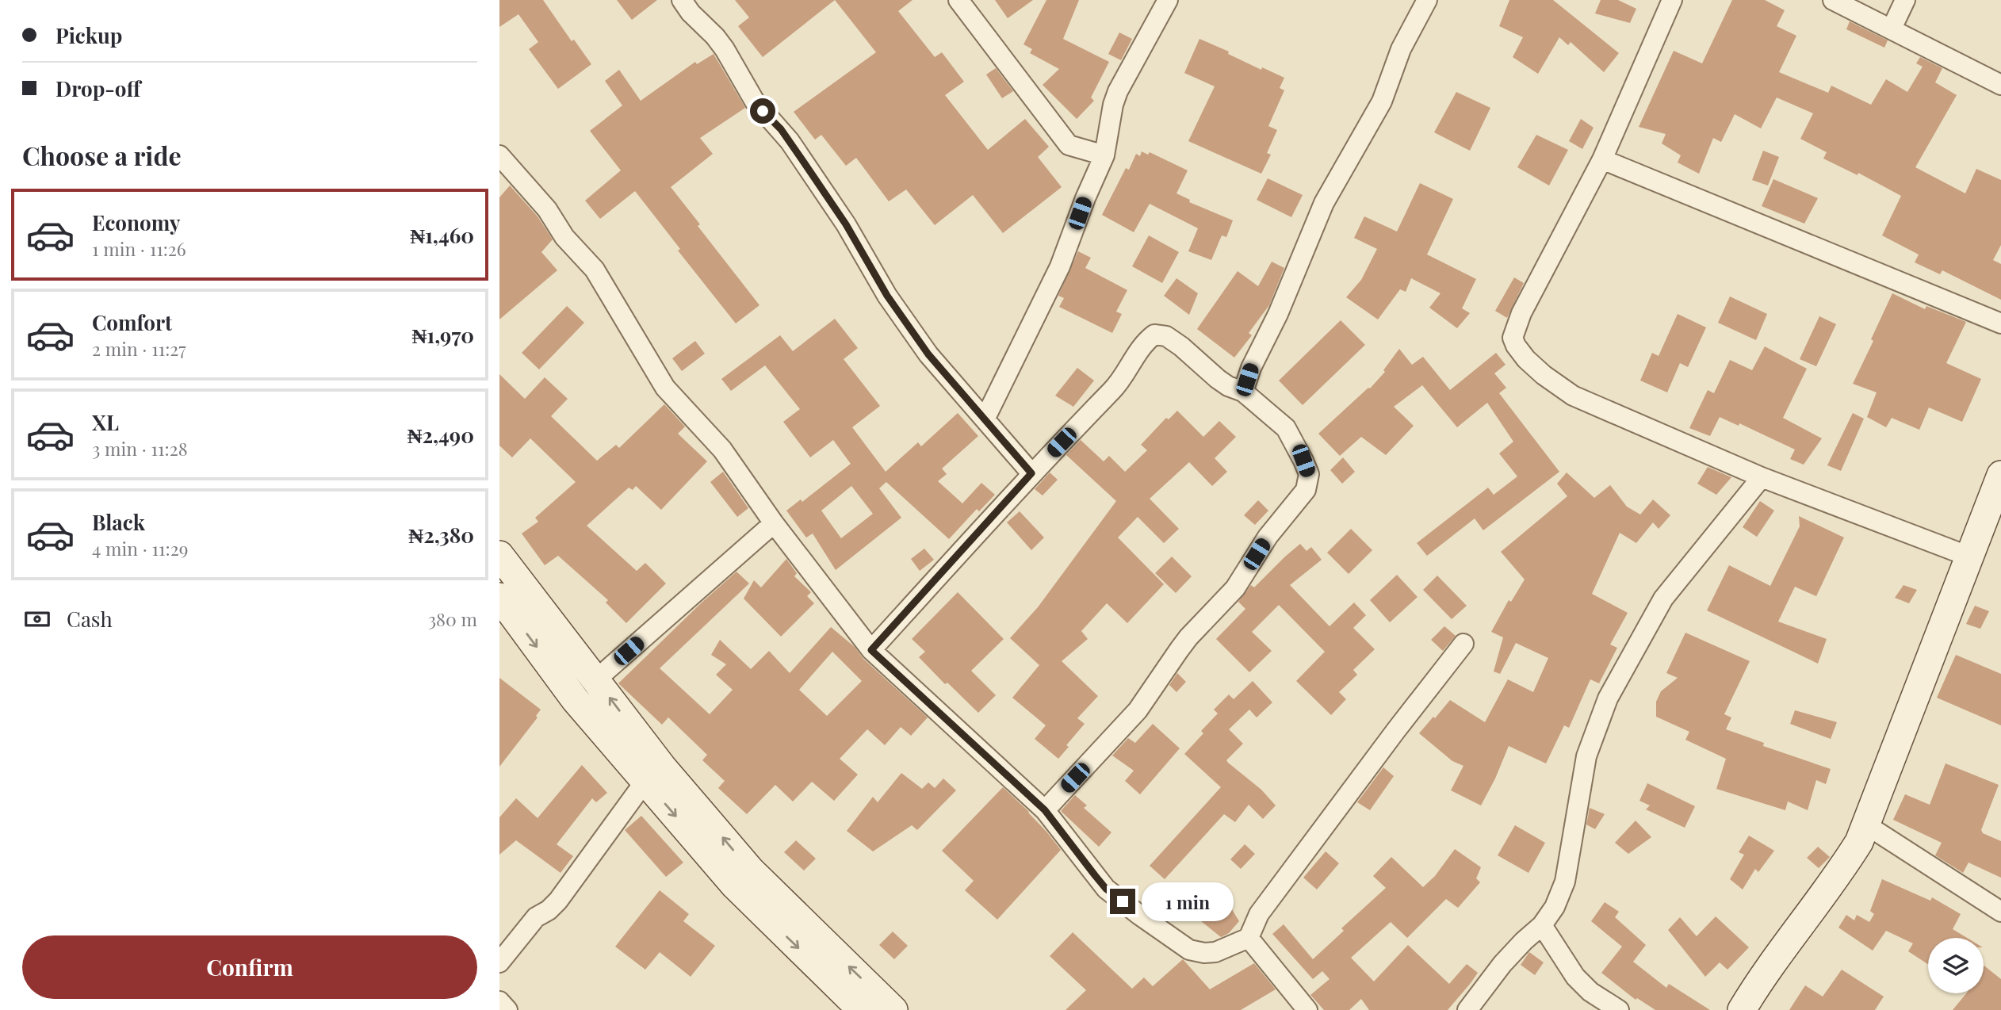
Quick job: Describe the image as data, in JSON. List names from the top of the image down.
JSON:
{
  "page": {
    "banner": ["Pickup", "Drop-off"],
    "heading": "Choose a ride",
    "list": [
      {
        "name": "Economy",
        "note": "1 min · 11:26",
        "value": "₦1,460"
      },
      {
        "name": "Comfort",
        "note": "2 min · 11:27",
        "value": "₦1,970"
      },
      {
        "name": "XL",
        "note": "3 min · 11:28",
        "value": "₦2,490"
      },
      {
        "name": "Black",
        "note": "4 min · 11:29",
        "value": "₦2,380"
      }
    ],
    "pay": ["Cash", "380 m"],
    "bubble": "1 min",
    "buttons": "Confirm"
  }
}
